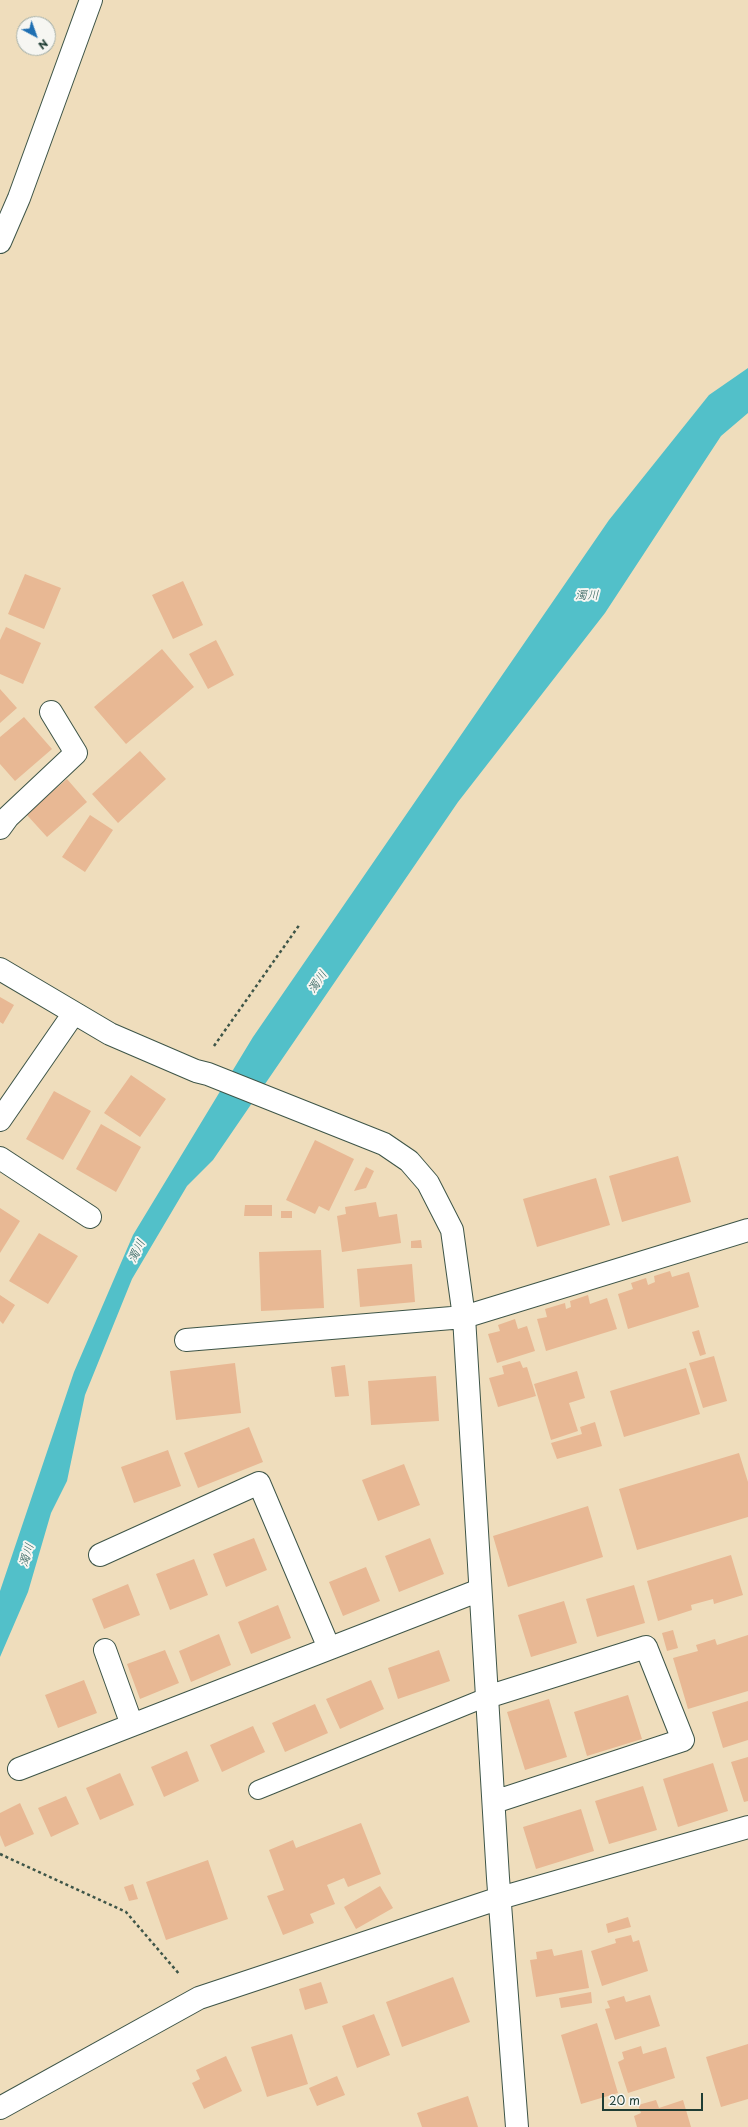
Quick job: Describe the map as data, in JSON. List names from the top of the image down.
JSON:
{
  "water": ["濁川"],
  "scale_bar": "20 m",
  "north": "bottom right"
}
